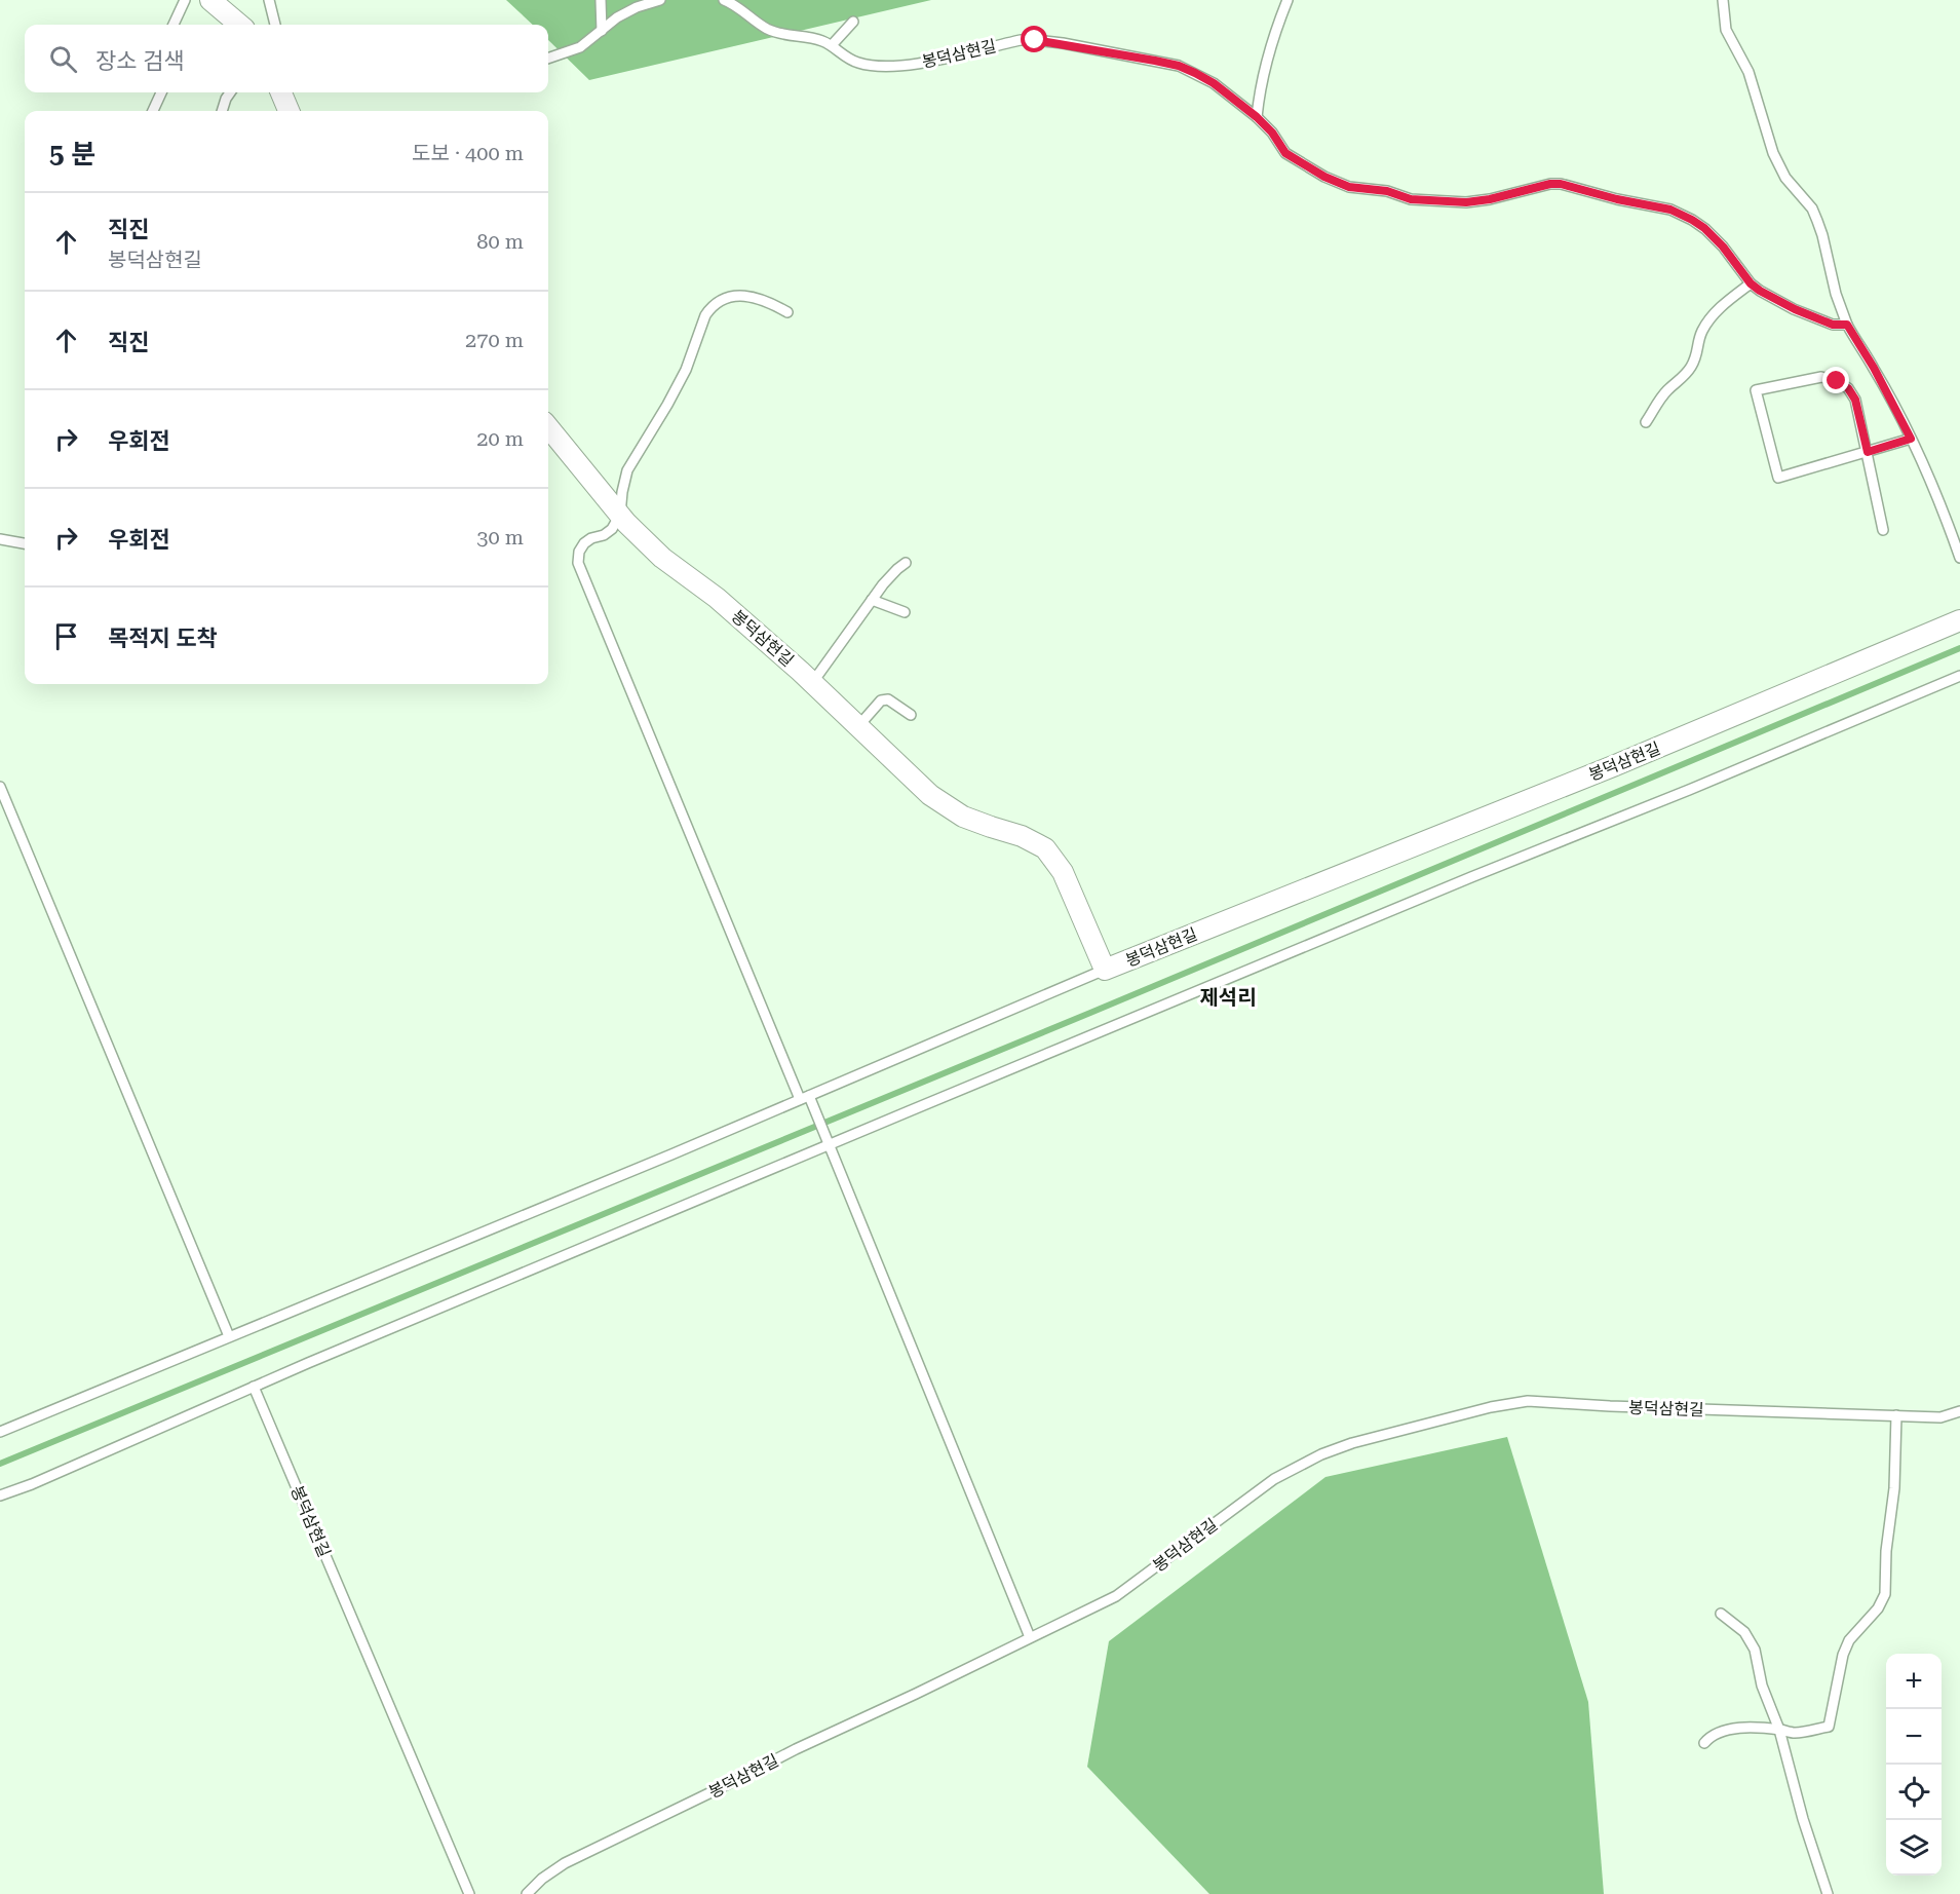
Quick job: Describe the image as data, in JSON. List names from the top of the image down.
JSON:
{
  "streets": {
    "street": ["봉덕삼현길"]
  },
  "districts": ["제석리"],
  "page": {
    "search": "장소 검색",
    "heading": ["5 분", "도보 · 400 m"],
    "list": [
      ["직진", "봉덕삼현길", "80 m"],
      ["직진", "270 m"],
      ["우회전", "20 m"],
      ["우회전", "30 m"],
      "목적지 도착"
    ],
    "map_buttons": ["+", "−"]
  }
}
